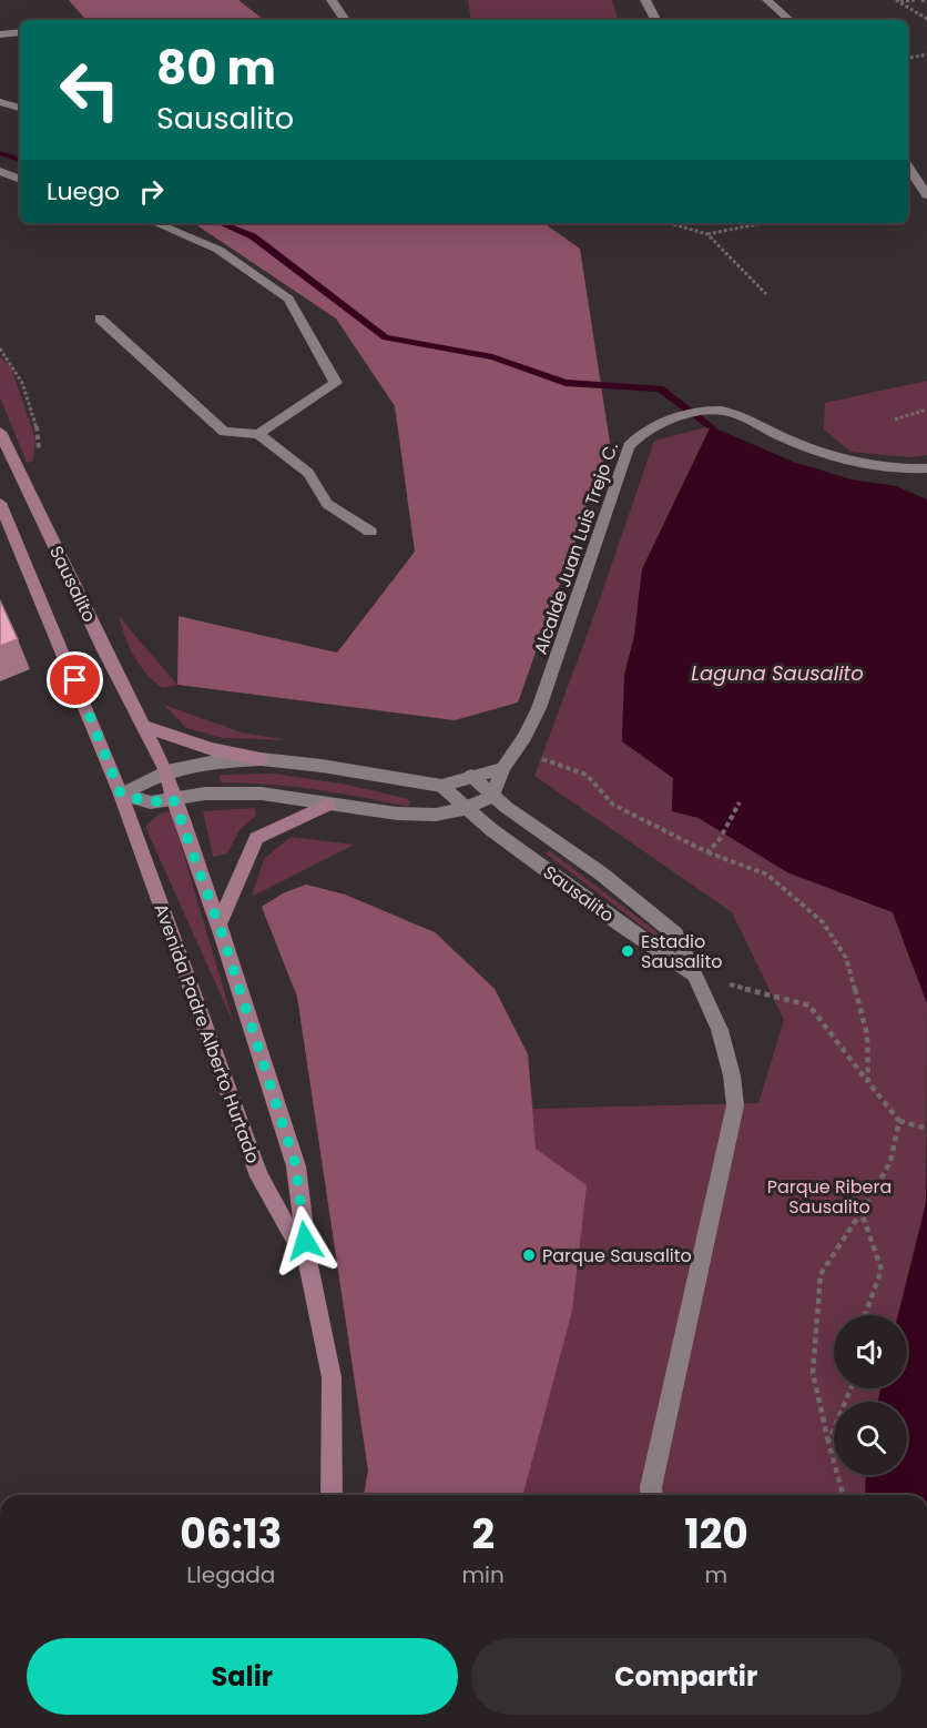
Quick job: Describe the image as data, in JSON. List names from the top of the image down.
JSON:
{
  "streets": {
    "main road": ["Sausalito", "Avenida Padre Alberto Hurtado"],
    "street": ["Alcalde Juan Luis Trejo C."]
  },
  "crossings": [
    ["Sausalito", "Avenida Padre Alberto Hurtado"]
  ],
  "water": ["Laguna Sausalito"],
  "parks": ["Parque Ribera Sausalito"],
  "places": ["Estadio Sausalito", "Parque Sausalito"],
  "page": {
    "turn": ["80 m", "Sausalito"],
    "then": "Luego",
    "eta": [
      "06:13",
      "Llegada",
      "2",
      "min",
      "120",
      "m"
    ],
    "buttons": ["Salir", "Compartir"]
  }
}
